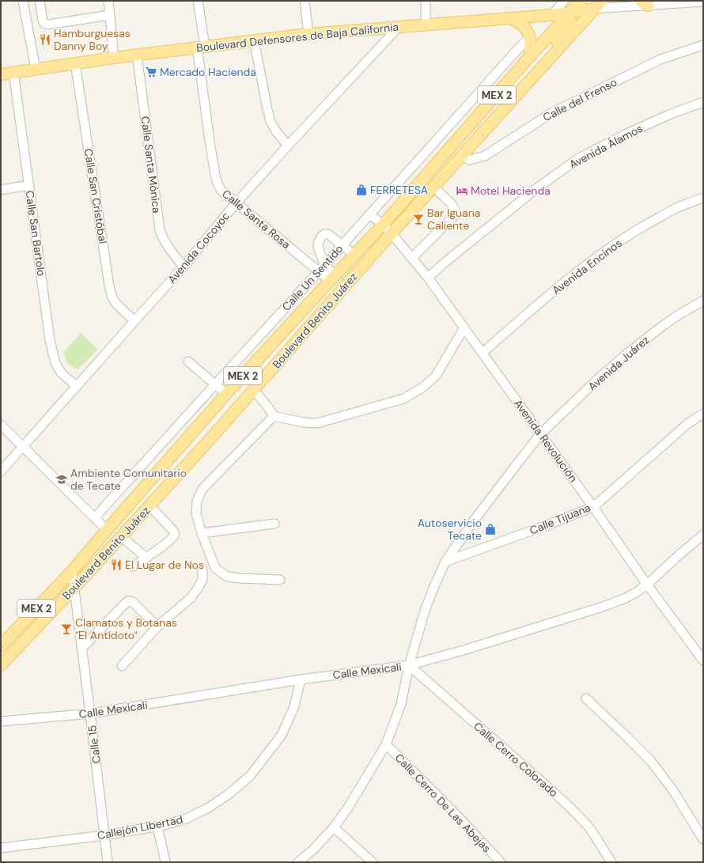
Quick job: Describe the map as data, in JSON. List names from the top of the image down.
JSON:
{
  "streets": {
    "main road": ["Boulevard Defensores de Baja California", "MEX 2", "Boulevard Benito Juárez"],
    "street": [
      "Calle del Frenso",
      "Avenida Álamos",
      "Calle Santa Mónica",
      "Calle San Cristóbal",
      "Calle Santa Rosa",
      "Calle San Bartolo",
      "Avenida Cocoyoc",
      "Avenida Encinos",
      "Calle Un Sentido",
      "Avenida Juárez",
      "Avenida Revolución",
      "Calle Tijuana",
      "Calle Mexicali",
      "Calle 15",
      "Calle Cerro Colorado",
      "Calle Cerro De Las Abejas",
      "Callejón Libertad"
    ]
  },
  "crossings": [
    ["Boulevard Defensores de Baja California", "Calle Santa Mónica"],
    ["Boulevard Defensores de Baja California", "Calle San Cristóbal"],
    ["Boulevard Defensores de Baja California", "Calle Santa Rosa"],
    ["Boulevard Defensores de Baja California", "Calle San Bartolo"],
    ["Boulevard Defensores de Baja California", "Avenida Cocoyoc"],
    ["Boulevard Defensores de Baja California", "Boulevard Benito Juárez"],
    ["Calle del Frenso", "Boulevard Benito Juárez"],
    ["Avenida Álamos", "Avenida Revolución"],
    ["Calle Santa Mónica", "Avenida Cocoyoc"],
    ["Calle San Cristóbal", "Avenida Cocoyoc"],
    ["Calle Santa Rosa", "Avenida Cocoyoc"],
    ["Calle Santa Rosa", "Calle Un Sentido"],
    ["Calle Santa Rosa", "Boulevard Benito Juárez"],
    ["Calle San Bartolo", "Avenida Cocoyoc"],
    ["Avenida Encinos", "Avenida Revolución"],
    ["Calle Un Sentido", "Avenida Revolución"],
    ["Boulevard Benito Juárez", "Avenida Revolución"],
    ["Boulevard Benito Juárez", "Calle 15"],
    ["Avenida Juárez", "Avenida Revolución"],
    ["Avenida Juárez", "Calle Tijuana"],
    ["Avenida Juárez", "Calle Mexicali"],
    ["Avenida Juárez", "Calle Cerro Colorado"],
    ["Avenida Juárez", "Calle Cerro De Las Abejas"],
    ["Avenida Revolución", "Calle Tijuana"],
    ["Avenida Revolución", "Calle Mexicali"],
    ["Calle Mexicali", "Calle 15"],
    ["Calle Mexicali", "Calle Cerro Colorado"],
    ["Calle Mexicali", "Callejón Libertad"],
    ["Calle 15", "Callejón Libertad"]
  ],
  "places": {
    "restaurant": ["Hamburguesas Danny Boy", "El Lugar de Nos"],
    "supermarket": ["Mercado Hacienda"],
    "shop": ["FERRETESA", "Autoservicio Tecate"],
    "hotel": ["Motel Hacienda"],
    "bar": ["Bar Iguana Caliente", "Clamatos y Botanas \"El Antídoto\""],
    "school or university": ["Ambiente Comunitario de Tecate"]
  }
}
